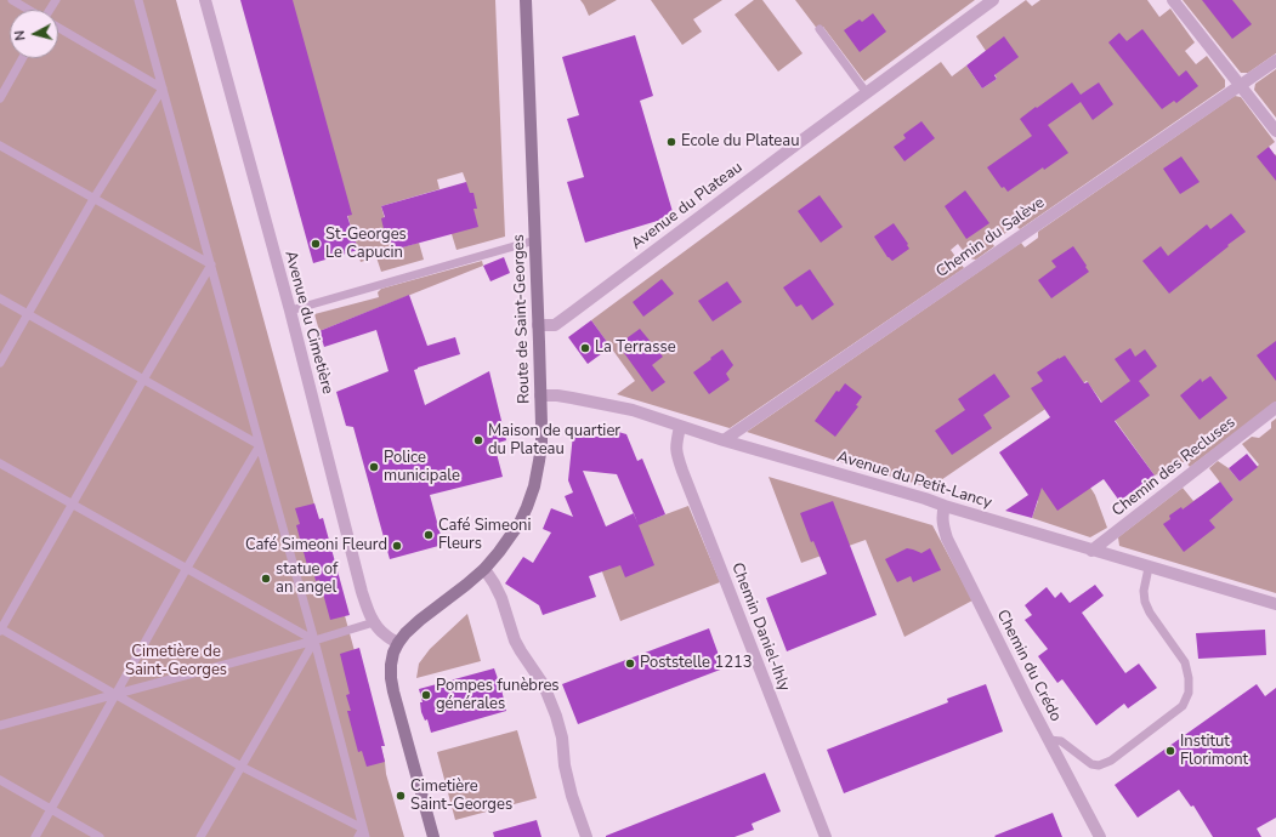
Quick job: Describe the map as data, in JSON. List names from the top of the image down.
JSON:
{
  "streets": {
    "street": [
      "Avenue du Plateau",
      "Chemin du Salève",
      "Route de Saint-Georges",
      "Avenue du Cimetière",
      "Chemin des Recluses",
      "Avenue du Petit-Lancy",
      "Chemin Daniel-Ihly",
      "Chemin du Crédo"
    ]
  },
  "crossings": [
    ["Avenue du Plateau", "Route de Saint-Georges"],
    ["Chemin du Salève", "Avenue du Petit-Lancy"],
    ["Route de Saint-Georges", "Avenue du Cimetière"],
    ["Route de Saint-Georges", "Avenue du Petit-Lancy"],
    ["Chemin des Recluses", "Avenue du Petit-Lancy"],
    ["Avenue du Petit-Lancy", "Chemin Daniel-Ihly"],
    ["Avenue du Petit-Lancy", "Chemin du Crédo"]
  ],
  "parks": ["Cimetière de Saint-Georges"],
  "places": [
    "Ecole du Plateau",
    "St-Georges Le Capucin",
    "La Terrasse",
    "Maison de quartier du Plateau",
    "Police municipale",
    "Café Simeoni Fleurs",
    "Café Simeoni Fleurd",
    "statue of an angel",
    "Poststelle 1213",
    "Pompes funèbres générales",
    "Institut Florimont",
    "Cimetière Saint-Georges"
  ],
  "north": "left"
}
